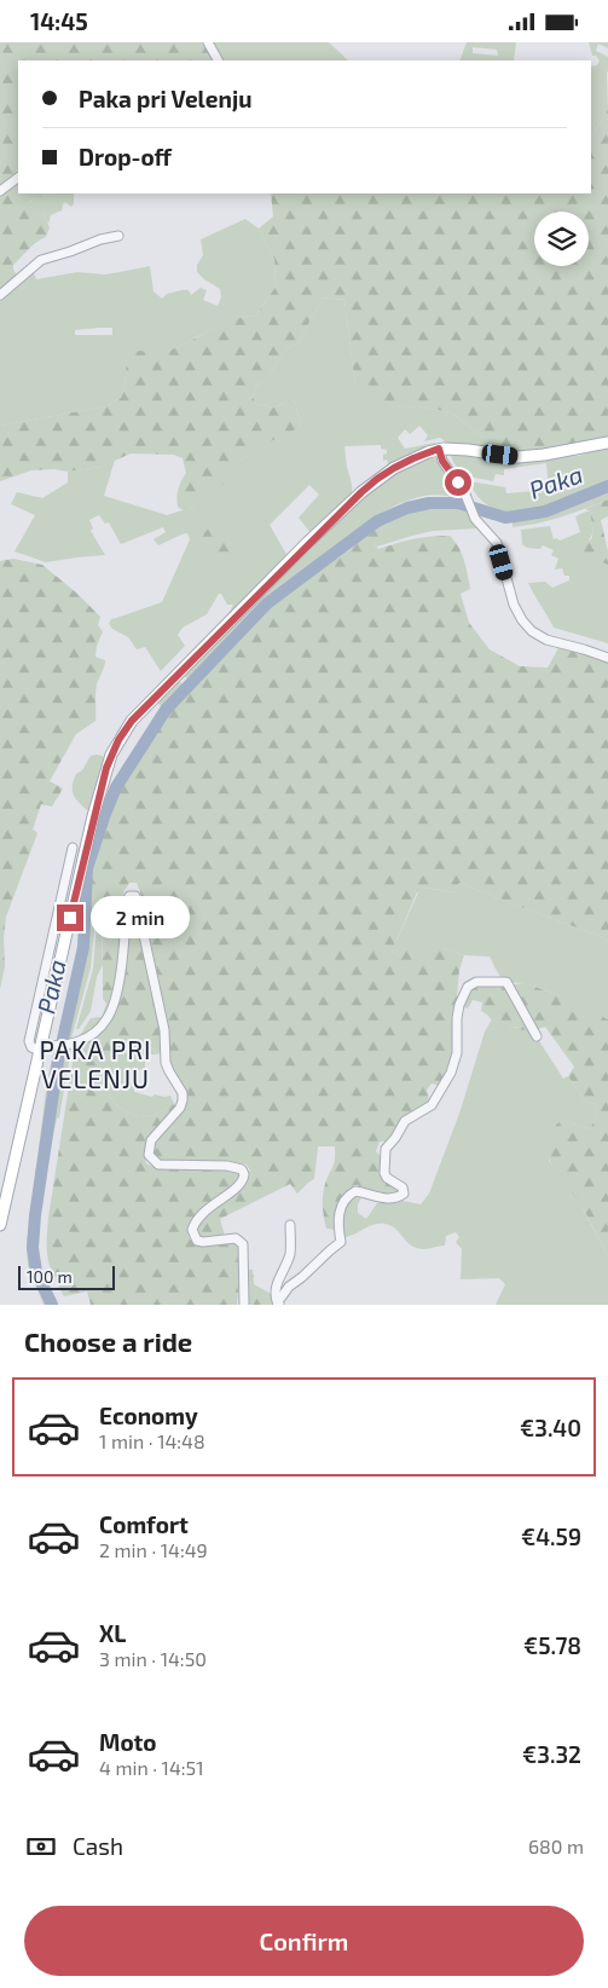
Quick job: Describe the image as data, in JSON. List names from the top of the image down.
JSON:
{
  "districts": ["PAKA PRI VELENJU"],
  "water": ["Paka"],
  "scale_bar": "100 m",
  "page": {
    "status": "14:45",
    "banner": ["Paka pri Velenju", "Drop-off"],
    "bubble": "2 min",
    "scale": "100 m",
    "heading": "Choose a ride",
    "list": [
      {
        "name": "Economy",
        "note": "1 min · 14:48",
        "value": "€3.40"
      },
      {
        "name": "Comfort",
        "note": "2 min · 14:49",
        "value": "€4.59"
      },
      {
        "name": "XL",
        "note": "3 min · 14:50",
        "value": "€5.78"
      },
      {
        "name": "Moto",
        "note": "4 min · 14:51",
        "value": "€3.32"
      }
    ],
    "pay": ["Cash", "680 m"],
    "buttons": "Confirm"
  }
}
